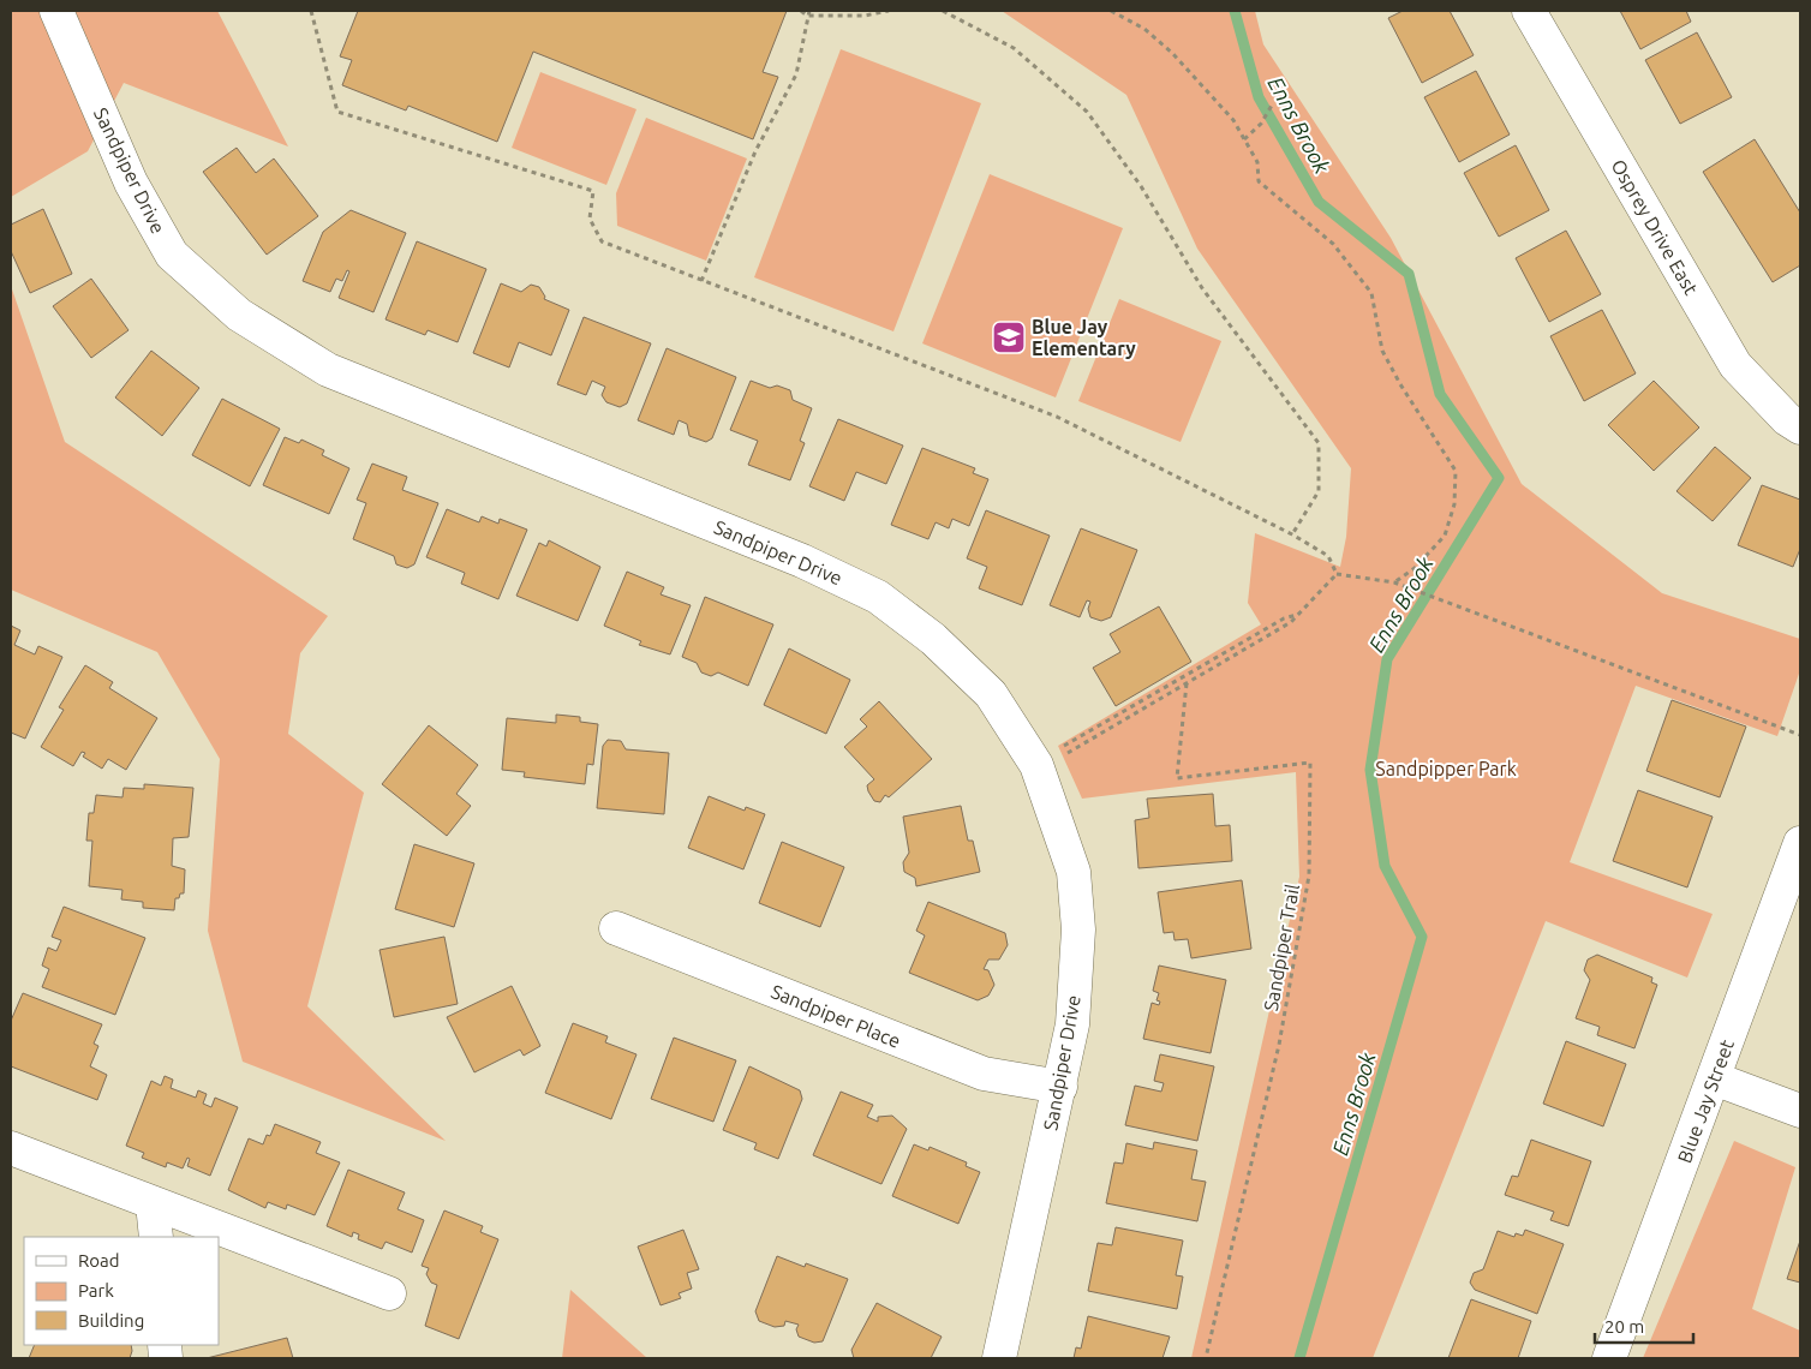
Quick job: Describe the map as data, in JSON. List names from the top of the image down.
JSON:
{
  "streets": {
    "street": [
      "Sandpiper Drive",
      "Osprey Drive East",
      "Sandpiper Place",
      "Blue Jay Street"
    ],
    "path": ["Sandpiper Trail"]
  },
  "crossings": [
    ["Sandpiper Drive", "Sandpiper Place"]
  ],
  "water": ["Enns Brook"],
  "parks": ["Sandpipper Park"],
  "places": {
    "school or university": ["Blue Jay Elementary"]
  },
  "legend": ["Road", "Park", "Building"],
  "scale_bar": "20 m"
}
